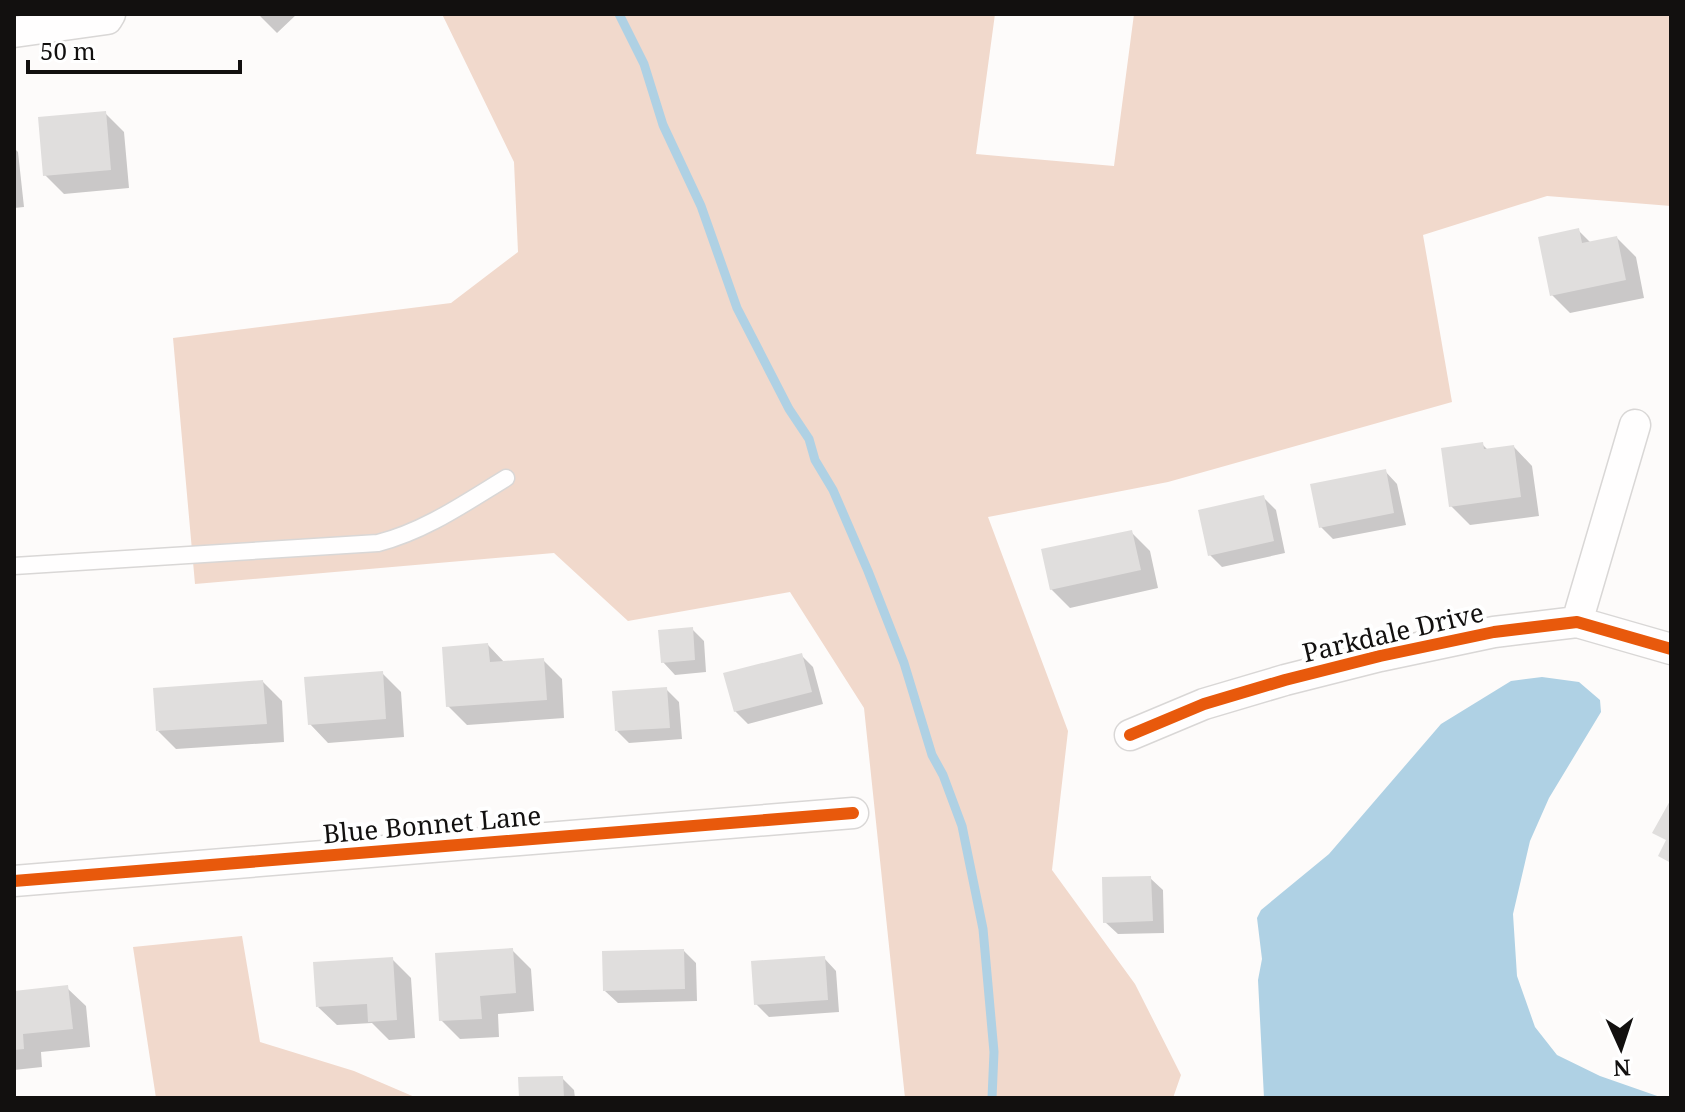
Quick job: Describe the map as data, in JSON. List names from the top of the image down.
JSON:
{
  "streets": {
    "street": ["Parkdale Drive", "Blue Bonnet Lane"]
  },
  "scale_bar": "50 m",
  "north": "bottom"
}
